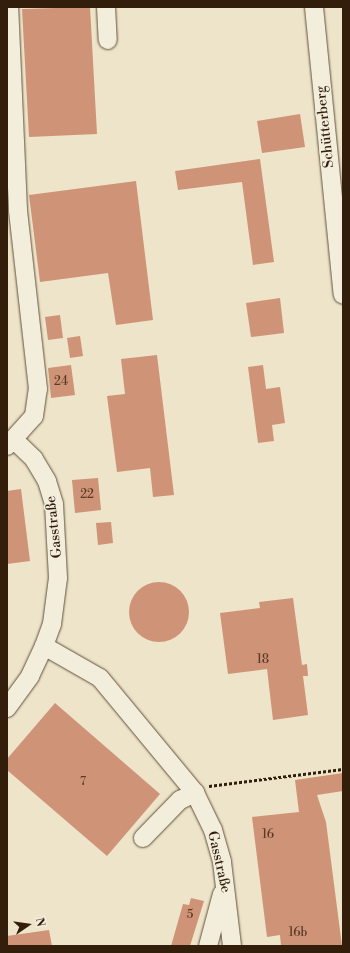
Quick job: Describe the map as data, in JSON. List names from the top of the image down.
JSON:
{
  "streets": {
    "street": ["Schütterberg", "Gasstraße"]
  },
  "house_numbers": [
    "24",
    "22",
    "18",
    "7",
    "16",
    "5",
    "16b"
  ],
  "north": "right"
}
